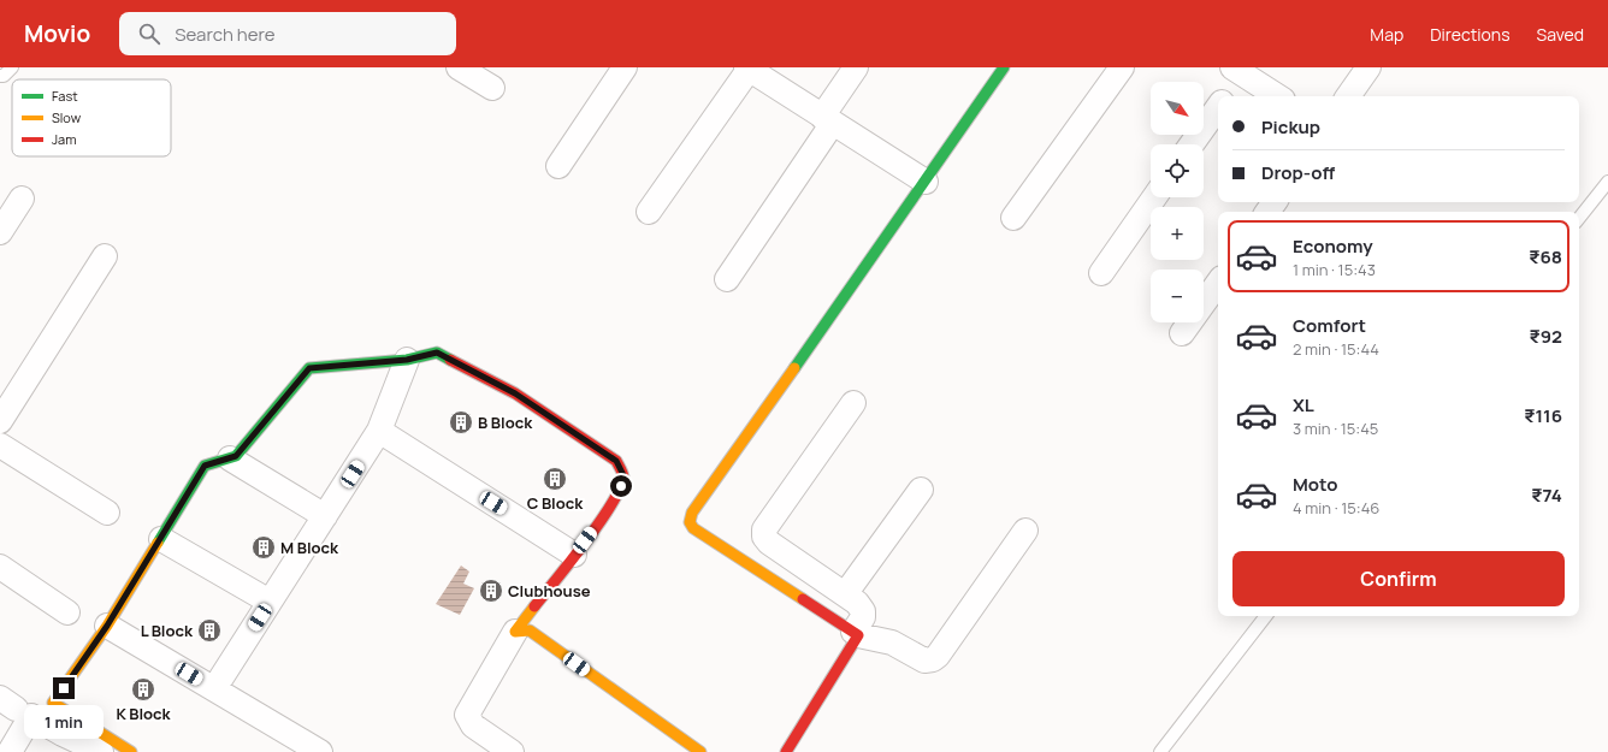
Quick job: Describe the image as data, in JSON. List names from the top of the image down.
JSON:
{
  "places": {
    "building": [
      "B Block",
      "C Block",
      "M Block",
      "Clubhouse",
      "L Block",
      "K Block"
    ]
  },
  "legend": ["Fast", "Slow", "Jam"],
  "north": "bottom right",
  "page": {
    "header": "Movio",
    "search": "Search here",
    "nav": ["Map", "Directions", "Saved"],
    "map_buttons": ["+", "−"],
    "banner": ["Pickup", "Drop-off"],
    "list": [
      {
        "name": "Economy",
        "note": "1 min · 15:43",
        "value": "₹68"
      },
      {
        "name": "Comfort",
        "note": "2 min · 15:44",
        "value": "₹92"
      },
      {
        "name": "XL",
        "note": "3 min · 15:45",
        "value": "₹116"
      },
      {
        "name": "Moto",
        "note": "4 min · 15:46",
        "value": "₹74"
      }
    ],
    "buttons": "Confirm",
    "bubble": "1 min"
  }
}
